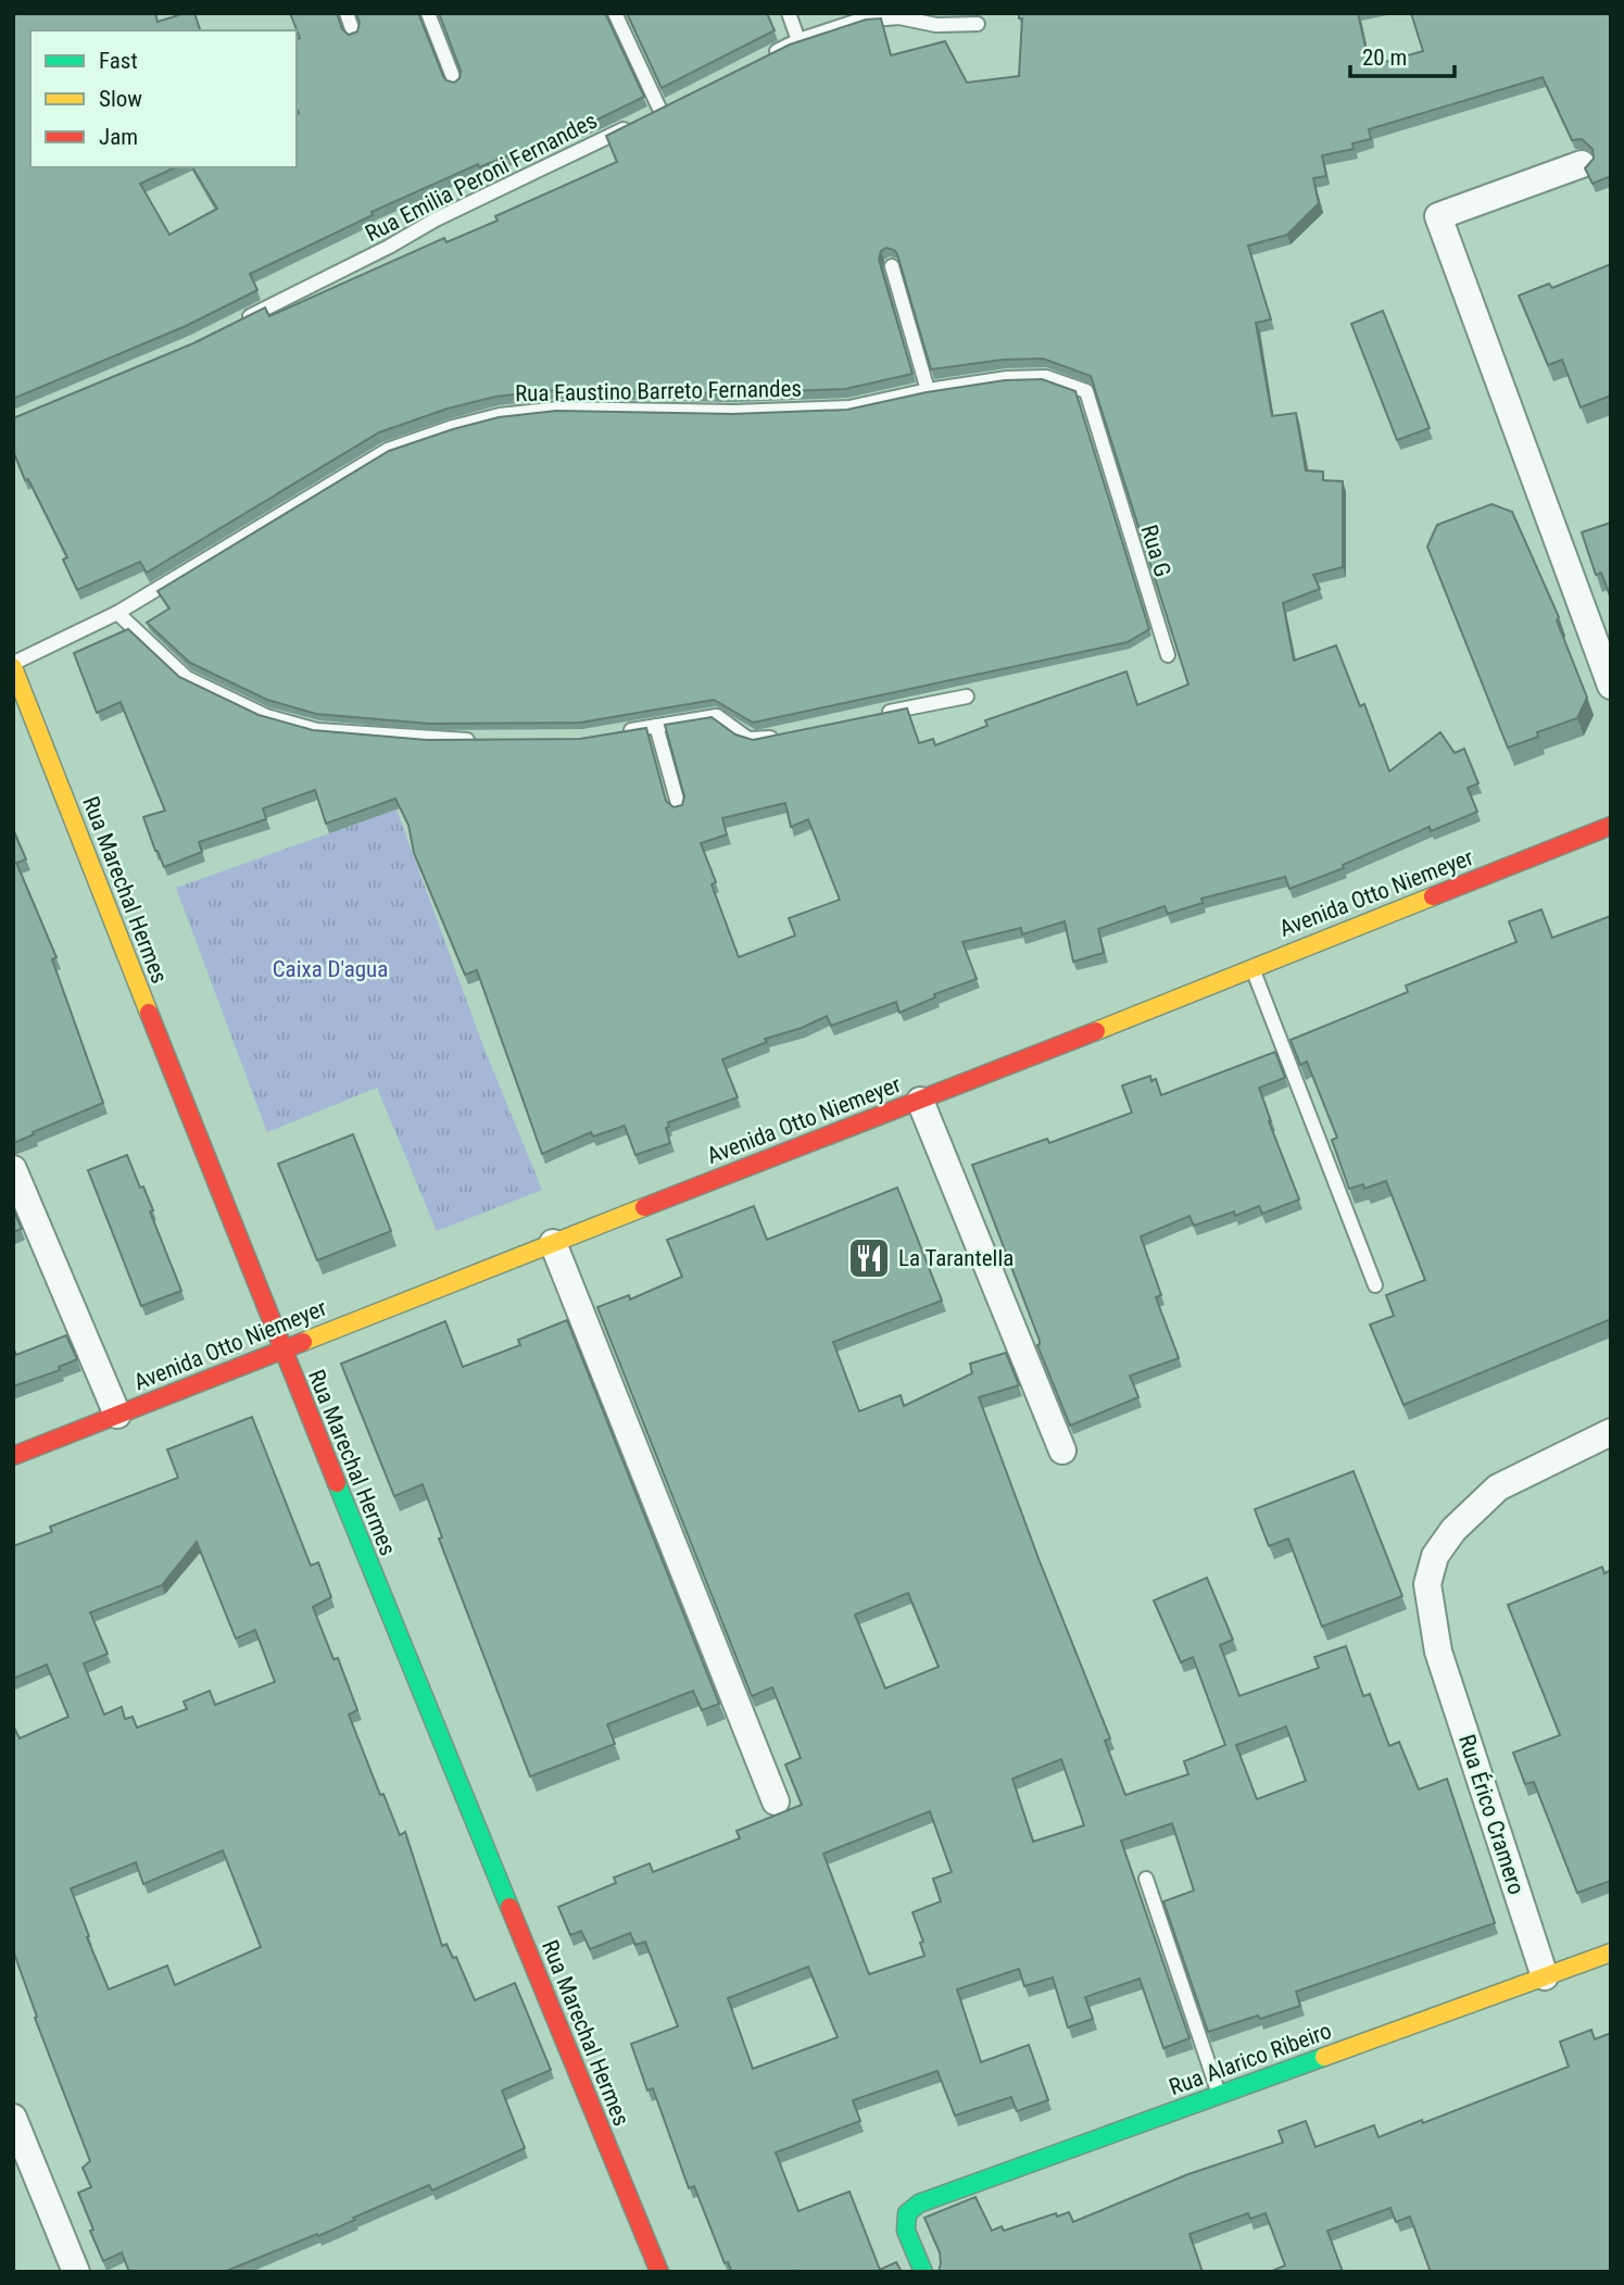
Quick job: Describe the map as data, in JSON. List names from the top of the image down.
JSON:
{
  "streets": {
    "street": [
      "Rua Marechal Hermes",
      "Avenida Otto Niemeyer",
      "Rua Érico Cramero",
      "Rua Alarico Ribeiro"
    ],
    "lane": ["Rua Emilia Peroni Fernandes", "Rua Faustino Barreto Fernandes", "Rua G"]
  },
  "crossings": [
    ["Rua Faustino Barreto Fernandes", "Rua G"],
    ["Rua Faustino Barreto Fernandes", "Rua Marechal Hermes"],
    ["Rua Marechal Hermes", "Avenida Otto Niemeyer"],
    ["Rua Érico Cramero", "Rua Alarico Ribeiro"]
  ],
  "parks": ["Caixa D'agua"],
  "places": {
    "restaurant": ["La Tarantella"]
  },
  "legend": ["Fast", "Slow", "Jam"],
  "scale_bar": "20 m"
}
